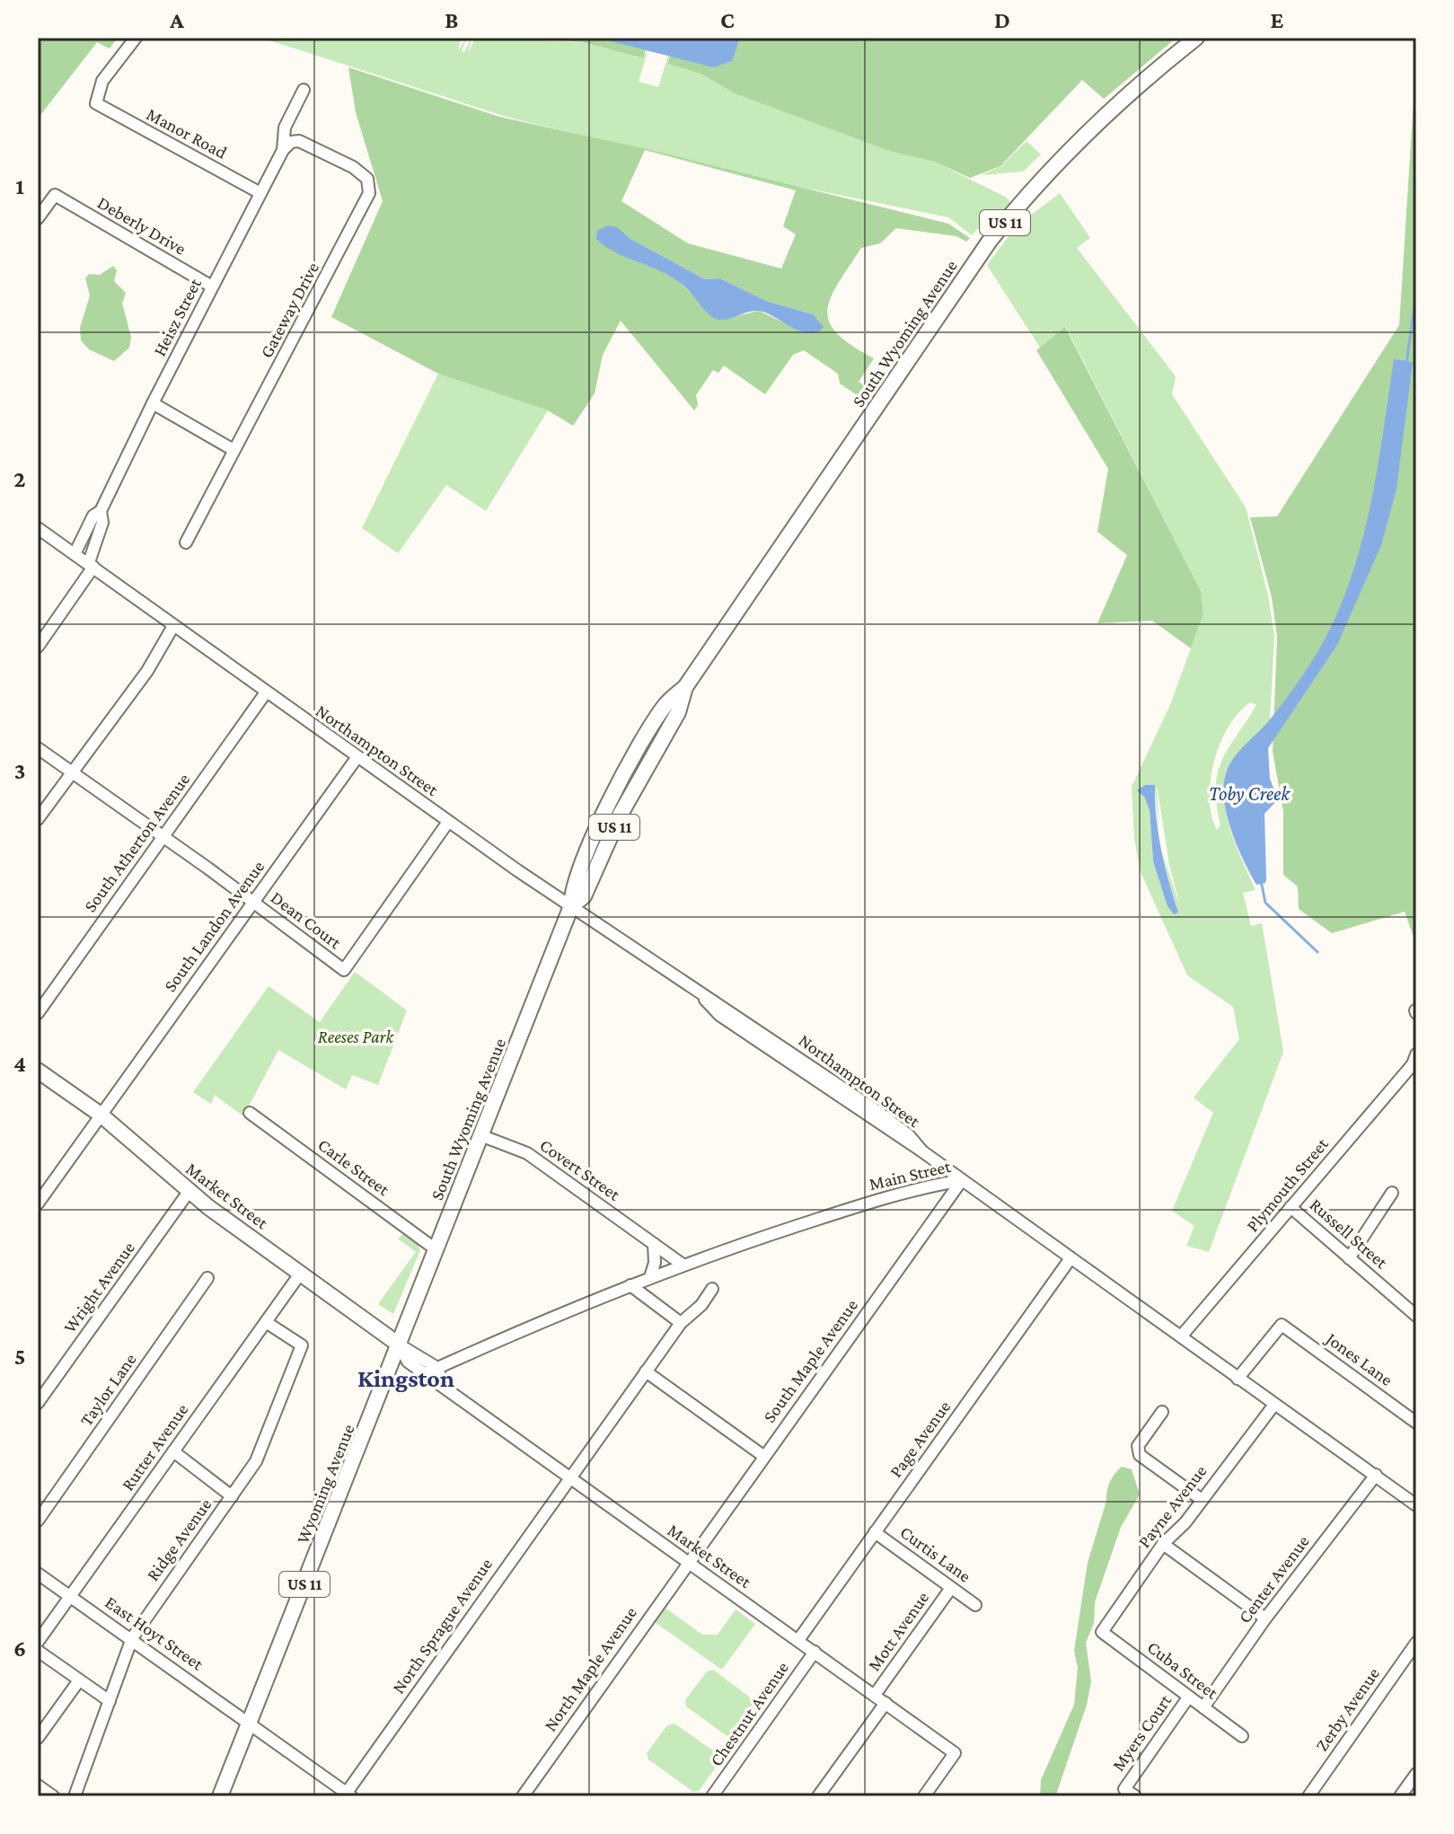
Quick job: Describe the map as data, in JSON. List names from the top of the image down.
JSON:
{
  "streets": {
    "main road": [
      "US 11",
      "South Wyoming Avenue",
      "Market Street",
      "Wyoming Avenue"
    ],
    "street": [
      "Manor Road",
      "Deberly Drive",
      "Gateway Drive",
      "Heisz Street",
      "Northampton Street",
      "South Atherton Avenue",
      "Dean Court",
      "South Landon Avenue",
      "Carle Street",
      "Covert Street",
      "Main Street",
      "Plymouth Street",
      "Russell Street",
      "Wright Avenue",
      "Jones Lane",
      "South Maple Avenue",
      "Taylor Lane",
      "Page Avenue",
      "Rutter Avenue",
      "Payne Avenue",
      "Ridge Avenue",
      "Curtis Lane",
      "Center Avenue",
      "North Sprague Avenue",
      "Mott Avenue",
      "East Hoyt Street",
      "North Maple Avenue",
      "Cuba Street",
      "Zerby Avenue",
      "Chestnut Avenue",
      "Myers Court"
    ]
  },
  "crossings": [
    ["Manor Road", "Heisz Street"],
    ["Deberly Drive", "Heisz Street"],
    ["Gateway Drive", "Heisz Street"],
    ["Heisz Street", "Northampton Street"],
    ["South Wyoming Avenue", "Northampton Street"],
    ["South Wyoming Avenue", "Carle Street"],
    ["South Wyoming Avenue", "Covert Street"],
    ["South Wyoming Avenue", "Market Street"],
    ["South Wyoming Avenue", "Wyoming Avenue"],
    ["Northampton Street", "South Atherton Avenue"],
    ["Northampton Street", "Dean Court"],
    ["Northampton Street", "South Landon Avenue"],
    ["Northampton Street", "Main Street"],
    ["Northampton Street", "South Maple Avenue"],
    ["South Atherton Avenue", "Dean Court"],
    ["Dean Court", "South Landon Avenue"],
    ["South Landon Avenue", "Market Street"],
    ["Covert Street", "Main Street"],
    ["Main Street", "Plymouth Street"],
    ["Main Street", "Market Street"],
    ["Main Street", "Jones Lane"],
    ["Main Street", "South Maple Avenue"],
    ["Main Street", "Page Avenue"],
    ["Main Street", "Payne Avenue"],
    ["Main Street", "Center Avenue"],
    ["Plymouth Street", "Russell Street"],
    ["Market Street", "Wright Avenue"],
    ["Market Street", "South Maple Avenue"],
    ["Market Street", "Page Avenue"],
    ["Market Street", "Rutter Avenue"],
    ["Market Street", "Wyoming Avenue"],
    ["Market Street", "North Sprague Avenue"],
    ["Market Street", "Mott Avenue"],
    ["Market Street", "North Maple Avenue"],
    ["Market Street", "Chestnut Avenue"],
    ["South Maple Avenue", "North Maple Avenue"],
    ["Page Avenue", "Curtis Lane"],
    ["Rutter Avenue", "Ridge Avenue"],
    ["Rutter Avenue", "East Hoyt Street"],
    ["Wyoming Avenue", "East Hoyt Street"],
    ["Payne Avenue", "Cuba Street"],
    ["Ridge Avenue", "East Hoyt Street"],
    ["Curtis Lane", "Mott Avenue"],
    ["Center Avenue", "Cuba Street"],
    ["North Sprague Avenue", "East Hoyt Street"],
    ["Cuba Street", "Myers Court"]
  ],
  "districts": ["Kingston"],
  "water": ["Toby Creek"],
  "parks": ["Reeses Park"],
  "grid": {
    "columns": [
      "A",
      "B",
      "C",
      "D",
      "E"
    ],
    "rows": [
      "1",
      "2",
      "3",
      "4",
      "5",
      "6"
    ]
  }
}
